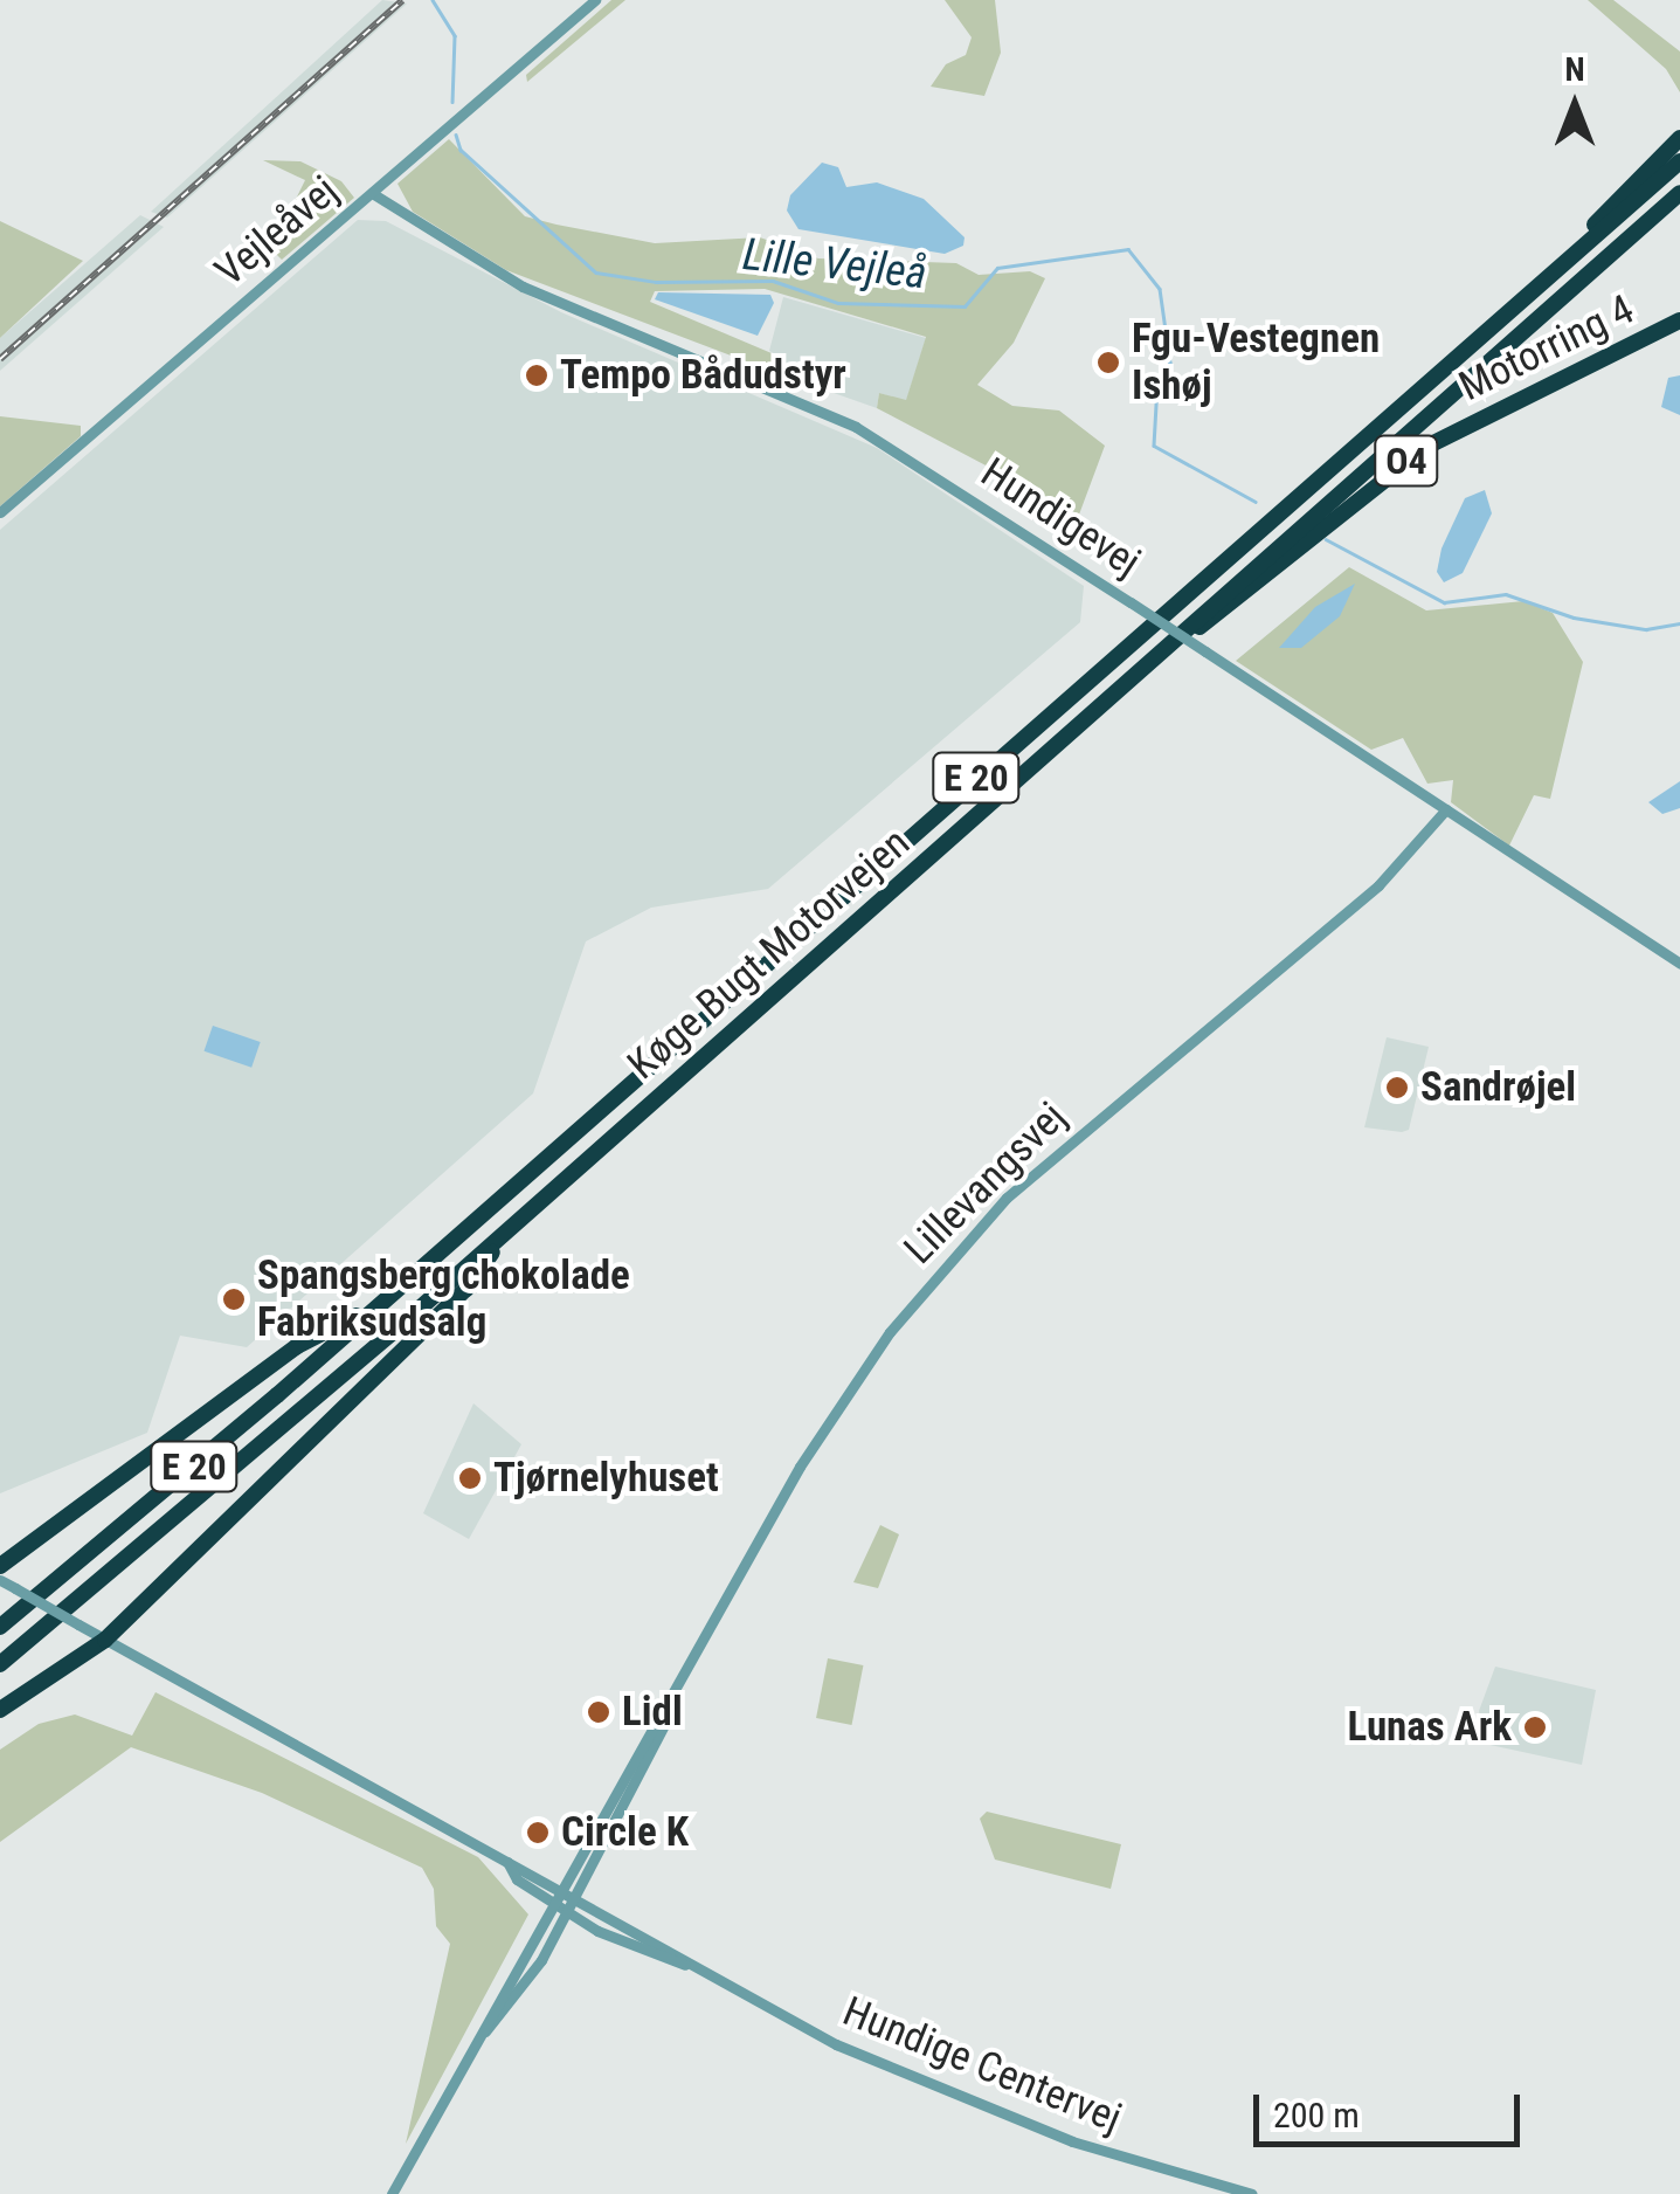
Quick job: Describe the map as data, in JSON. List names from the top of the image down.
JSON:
{
  "streets": {
    "highway": [
      "Motorring 4",
      "O4",
      "E 20",
      "Køge Bugt Motorvejen"
    ],
    "street": [
      "Vejleåvej",
      "Hundigevej",
      "Lillevangsvej",
      "Hundige Centervej"
    ]
  },
  "crossings": [
    ["Vejleåvej", "Hundigevej"],
    ["Motorring 4", "Køge Bugt Motorvejen"],
    ["Hundigevej", "Lillevangsvej"],
    ["Lillevangsvej", "Hundige Centervej"]
  ],
  "water": ["Lille Vejleå"],
  "places": [
    "Fgu-Vestegnen Ishøj",
    "Tempo Bådudstyr",
    "Sandrøjel",
    "Spangsberg chokolade Fabriksudsalg",
    "Tjørnelyhuset",
    "Lidl",
    "Lunas Ark",
    "Circle K"
  ],
  "scale_bar": "200 m",
  "north": "top"
}
